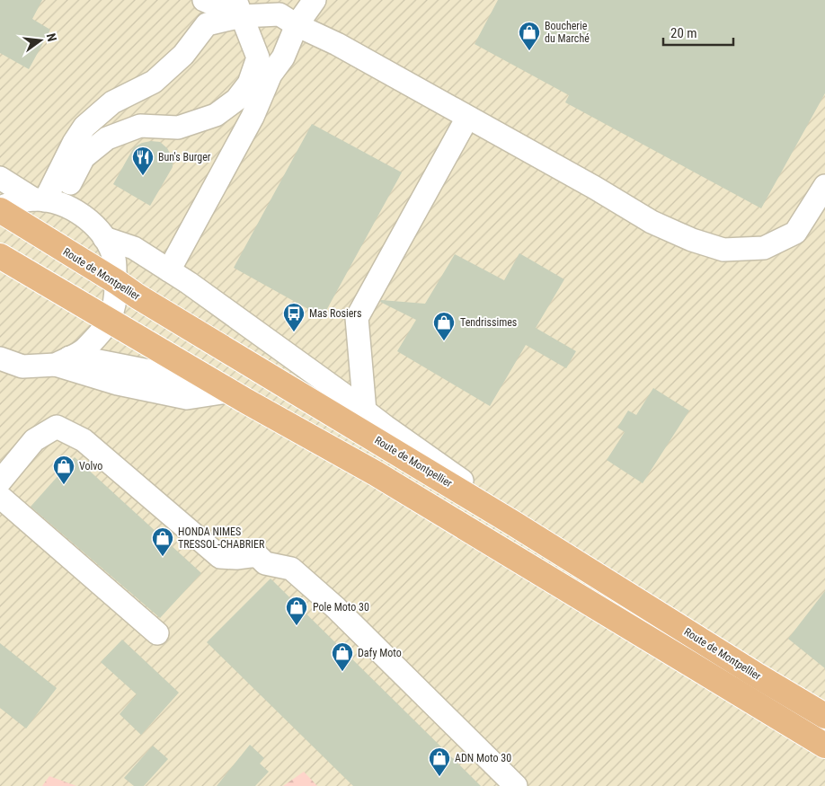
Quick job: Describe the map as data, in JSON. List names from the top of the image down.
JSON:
{
  "streets": {
    "main road": ["Route de Montpellier"]
  },
  "places": {
    "shop": [
      "Boucherie du Marché",
      "Tendrissimes",
      "Volvo",
      "HONDA NIMES TRESSOL-CHABRIER",
      "Pole Moto 30",
      "Dafy Moto",
      "ADN Moto 30"
    ],
    "restaurant": ["Bun's Burger"],
    "bus stop": ["Mas Rosiers"]
  },
  "scale_bar": "20 m",
  "north": "right"
}
